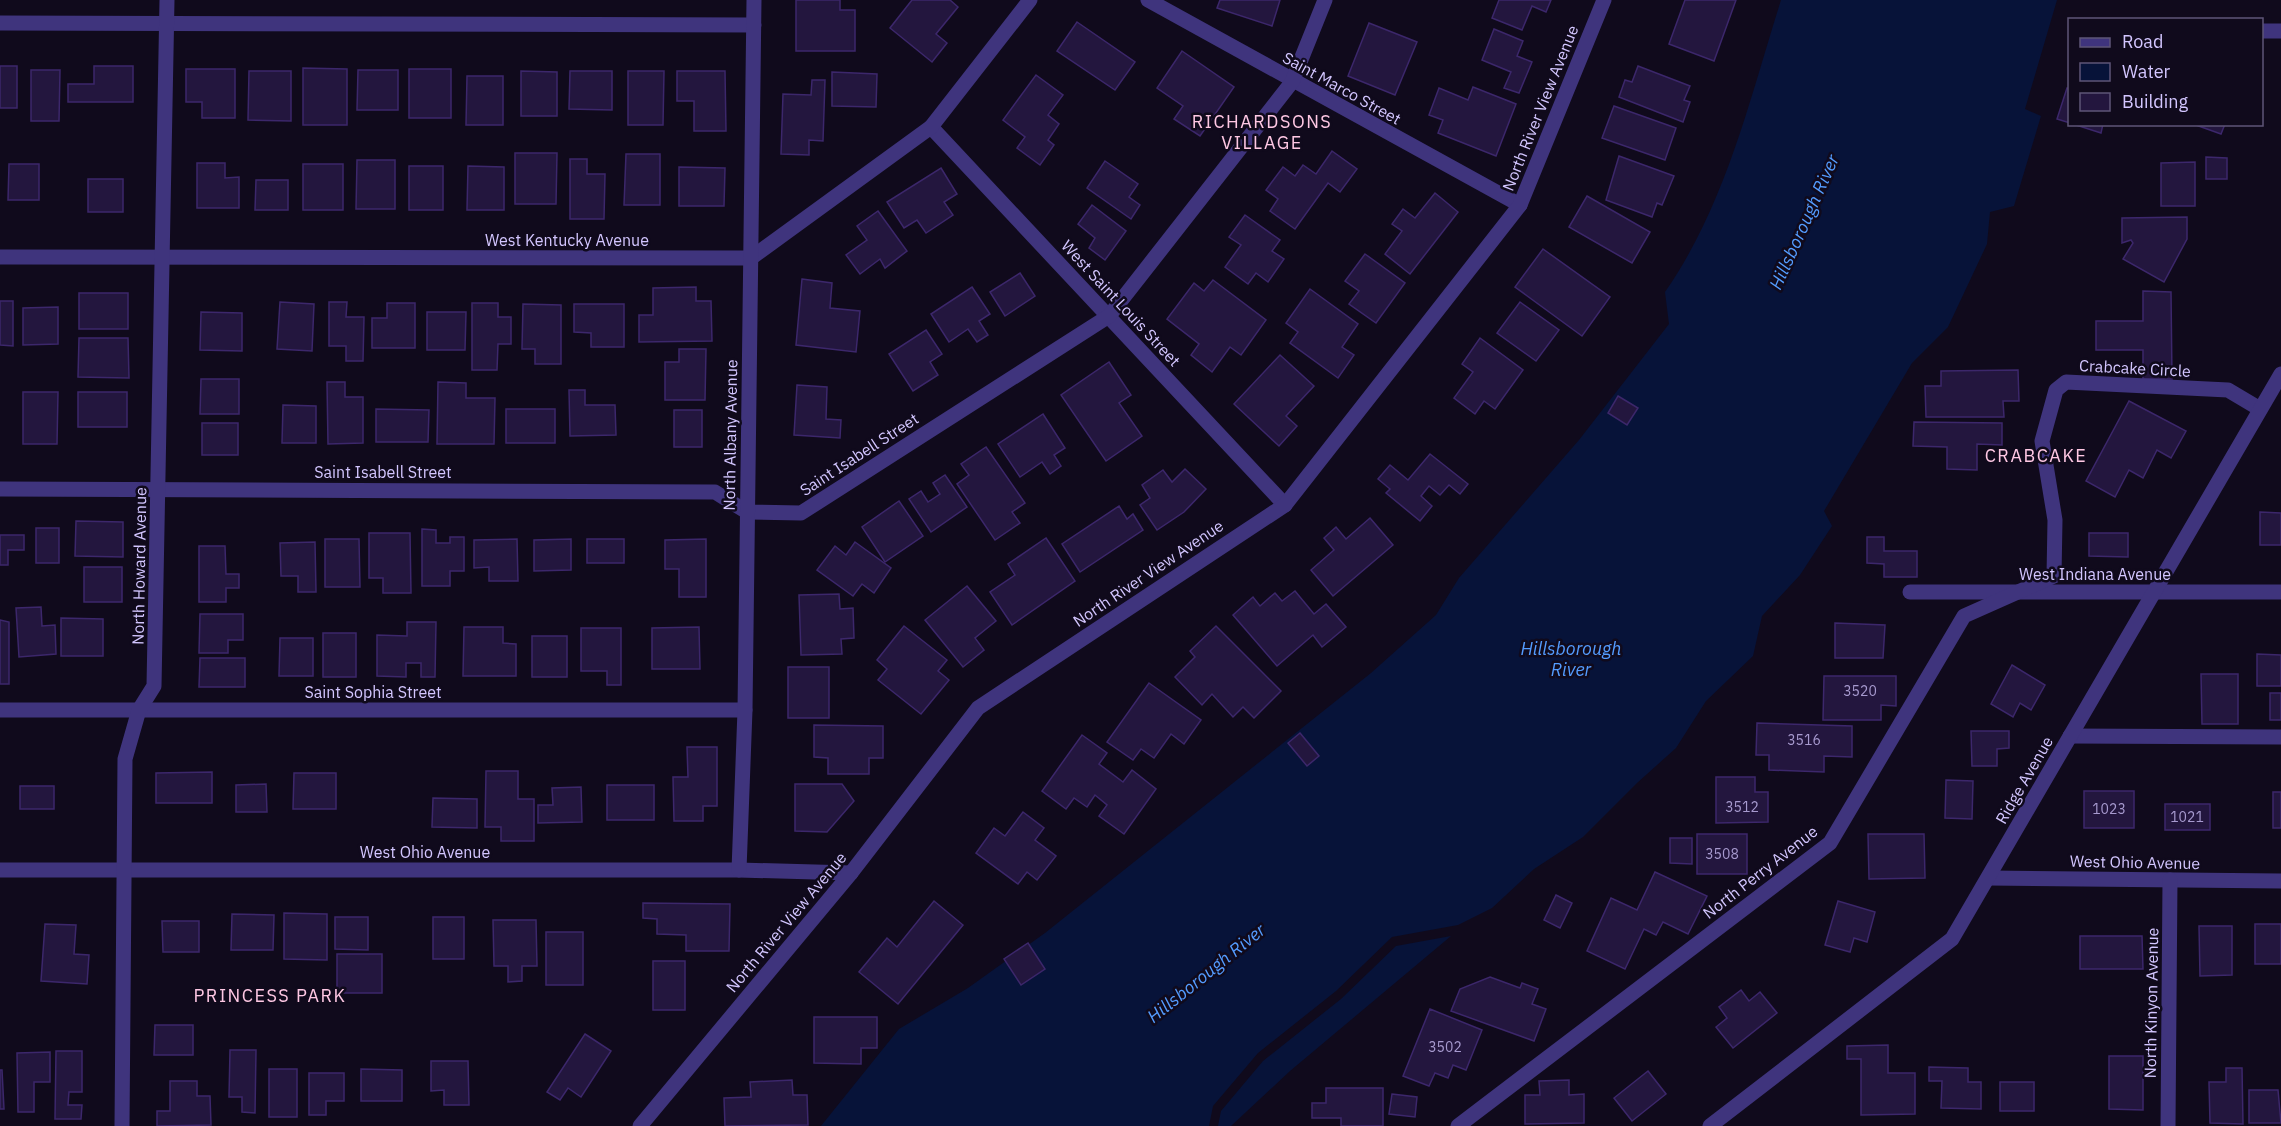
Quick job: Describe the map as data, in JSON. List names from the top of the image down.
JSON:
{
  "streets": {
    "street": [
      "Saint Marco Street",
      "North River View Avenue",
      "West Kentucky Avenue",
      "West Saint Louis Street",
      "Crabcake Circle",
      "North Albany Avenue",
      "Saint Isabell Street",
      "North Howard Avenue",
      "West Indiana Avenue",
      "Saint Sophia Street",
      "Ridge Avenue",
      "West Ohio Avenue",
      "North Perry Avenue",
      "North Kinyon Avenue"
    ]
  },
  "crossings": [
    ["Saint Marco Street", "North River View Avenue"],
    ["Saint Marco Street", "Saint Isabell Street"],
    ["North River View Avenue", "West Saint Louis Street"],
    ["North River View Avenue", "West Ohio Avenue"],
    ["West Kentucky Avenue", "North Albany Avenue"],
    ["West Kentucky Avenue", "North Howard Avenue"],
    ["West Saint Louis Street", "Saint Isabell Street"],
    ["Crabcake Circle", "West Indiana Avenue"],
    ["Crabcake Circle", "Ridge Avenue"],
    ["Crabcake Circle", "North Perry Avenue"],
    ["North Albany Avenue", "Saint Isabell Street"],
    ["North Albany Avenue", "Saint Sophia Street"],
    ["North Albany Avenue", "West Ohio Avenue"],
    ["Saint Isabell Street", "North Howard Avenue"],
    ["North Howard Avenue", "Saint Sophia Street"],
    ["North Howard Avenue", "West Ohio Avenue"],
    ["West Indiana Avenue", "Ridge Avenue"],
    ["West Indiana Avenue", "North Perry Avenue"],
    ["Ridge Avenue", "West Ohio Avenue"],
    ["West Ohio Avenue", "North Kinyon Avenue"]
  ],
  "districts": ["RICHARDSONS VILLAGE", "CRABCAKE", "PRINCESS PARK"],
  "water": ["Hillsborough River"],
  "house_numbers": [
    "3520",
    "3516",
    "3512",
    "1023",
    "1021",
    "3508",
    "3502"
  ],
  "legend": ["Road", "Water", "Building"]
}
